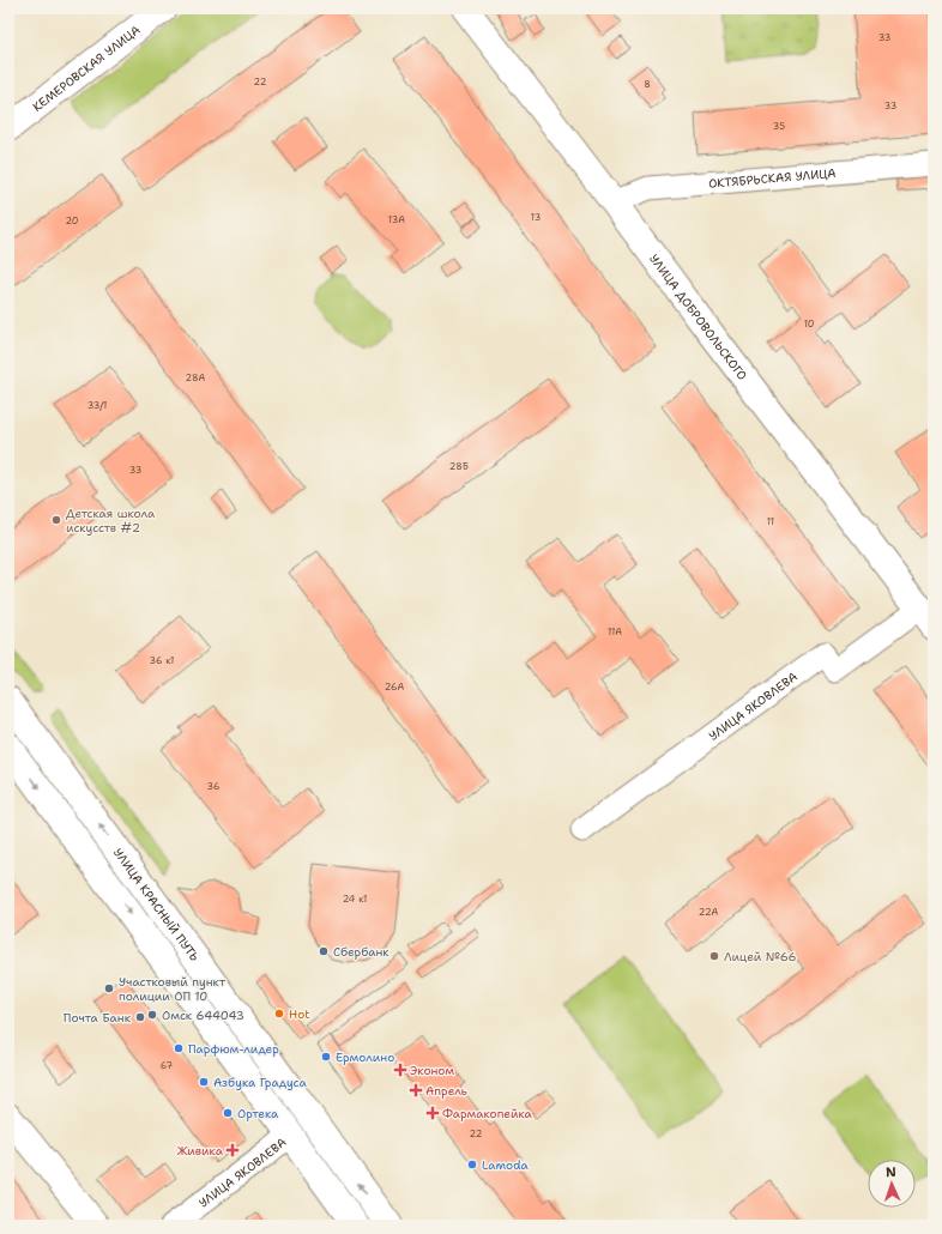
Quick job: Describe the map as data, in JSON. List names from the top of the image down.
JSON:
{
  "streets": {
    "main road": ["КЕМЕРОВСКАЯ УЛИЦА", "УЛИЦА ДОБРОВОЛЬСКОГО", "УЛИЦА КРАСНЫЙ ПУТЬ"],
    "street": ["ОКТЯБРЬСКАЯ УЛИЦА", "УЛИЦА ЯКОВЛЕВА"]
  },
  "crossings": [
    ["ОКТЯБРЬСКАЯ УЛИЦА", "УЛИЦА ДОБРОВОЛЬСКОГО"],
    ["УЛИЦА ДОБРОВОЛЬСКОГО", "УЛИЦА ЯКОВЛЕВА"]
  ],
  "places": {
    "other": [
      "Детская школа искусств #2",
      "Сбербанк",
      "Лицей №66",
      "Участковый пункт полиции ОП 10",
      "Hot",
      "Омск 644043",
      "Почта Банк",
      "Парфюм-лидер",
      "Ермолино",
      "Азбука Градуса",
      "Ортека",
      "Lamoda"
    ],
    "health": [
      "Эконом",
      "Апрель",
      "Фармакопейка",
      "Живика"
    ]
  },
  "house_numbers": [
    "33",
    "22",
    "8",
    "33",
    "35",
    "13",
    "13А",
    "20",
    "10",
    "28А",
    "33/1",
    "28Б",
    "33",
    "11",
    "11А",
    "36 к1",
    "26А",
    "36",
    "24 к1",
    "22А",
    "67",
    "22"
  ],
  "north": "top"
}
